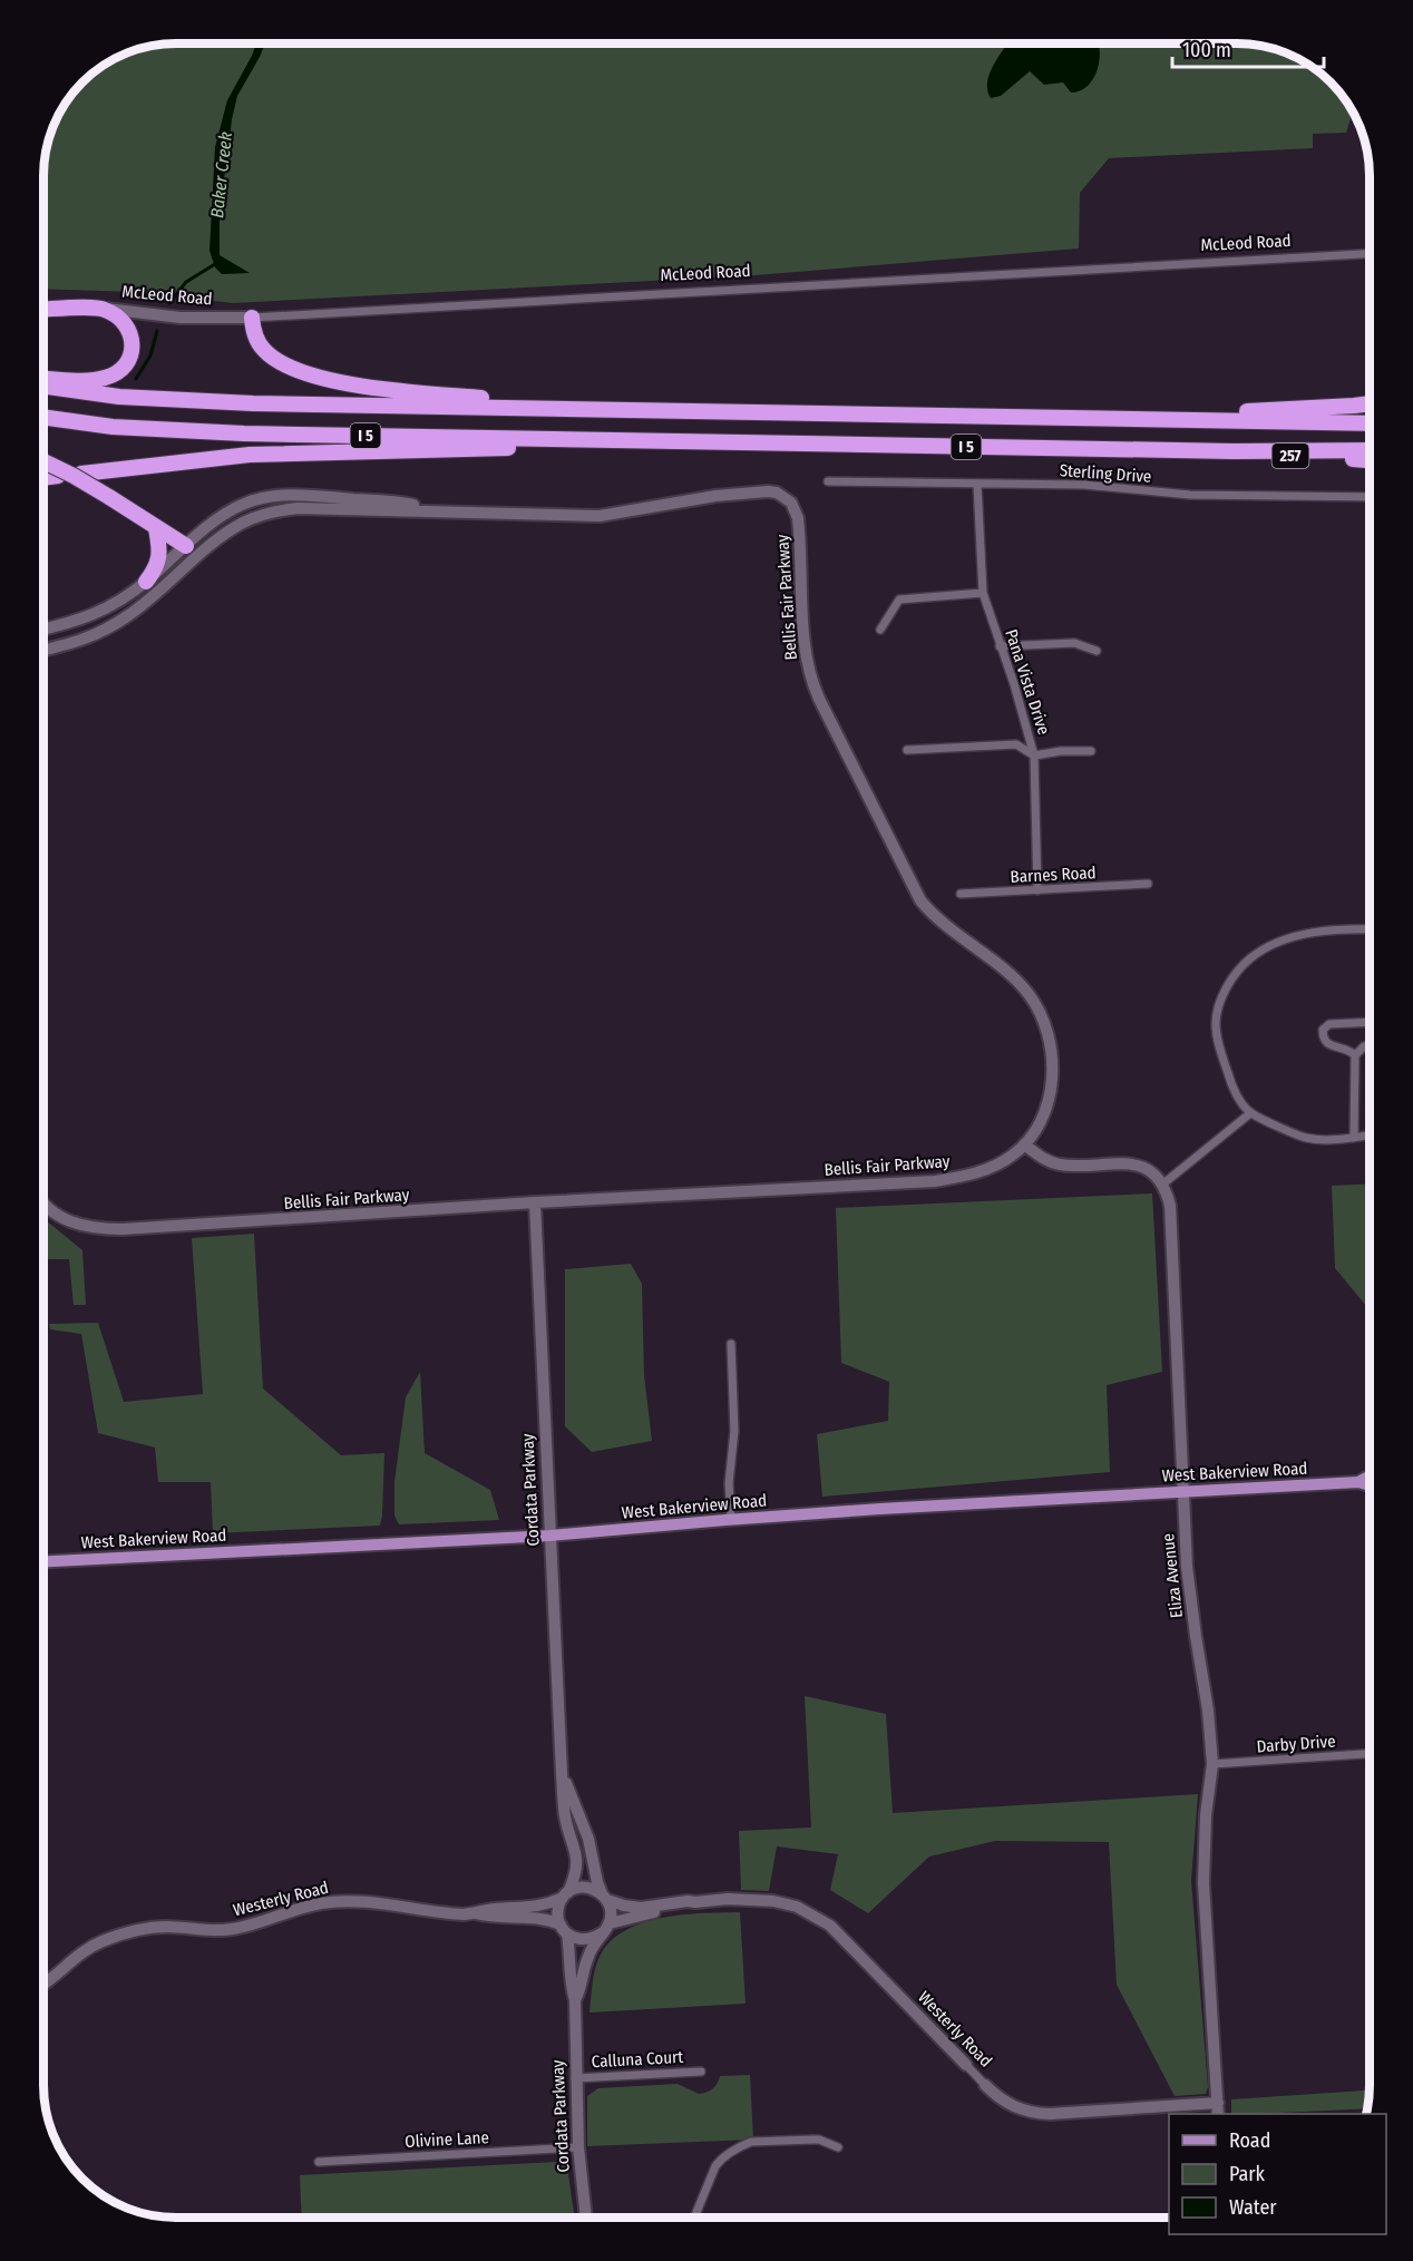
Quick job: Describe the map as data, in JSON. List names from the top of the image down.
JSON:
{
  "streets": {
    "highway": ["McLeod Road", "I 5", "257"],
    "main road": ["West Bakerview Road"],
    "street": [
      "Sterling Drive",
      "Bellis Fair Parkway",
      "Pana Vista Drive",
      "Barnes Road",
      "Cordata Parkway",
      "Eliza Avenue",
      "Darby Drive",
      "Westerly Road",
      "Calluna Court",
      "Olivine Lane"
    ]
  },
  "crossings": [
    ["I 5", "257"],
    ["Sterling Drive", "Pana Vista Drive"],
    ["Bellis Fair Parkway", "Cordata Parkway"],
    ["Pana Vista Drive", "Barnes Road"],
    ["West Bakerview Road", "Cordata Parkway"],
    ["West Bakerview Road", "Eliza Avenue"],
    ["Cordata Parkway", "Westerly Road"],
    ["Cordata Parkway", "Calluna Court"],
    ["Cordata Parkway", "Olivine Lane"],
    ["Eliza Avenue", "Darby Drive"],
    ["Eliza Avenue", "Westerly Road"]
  ],
  "water": ["Baker Creek"],
  "legend": ["Road", "Park", "Water"],
  "scale_bar": "100 m"
}
